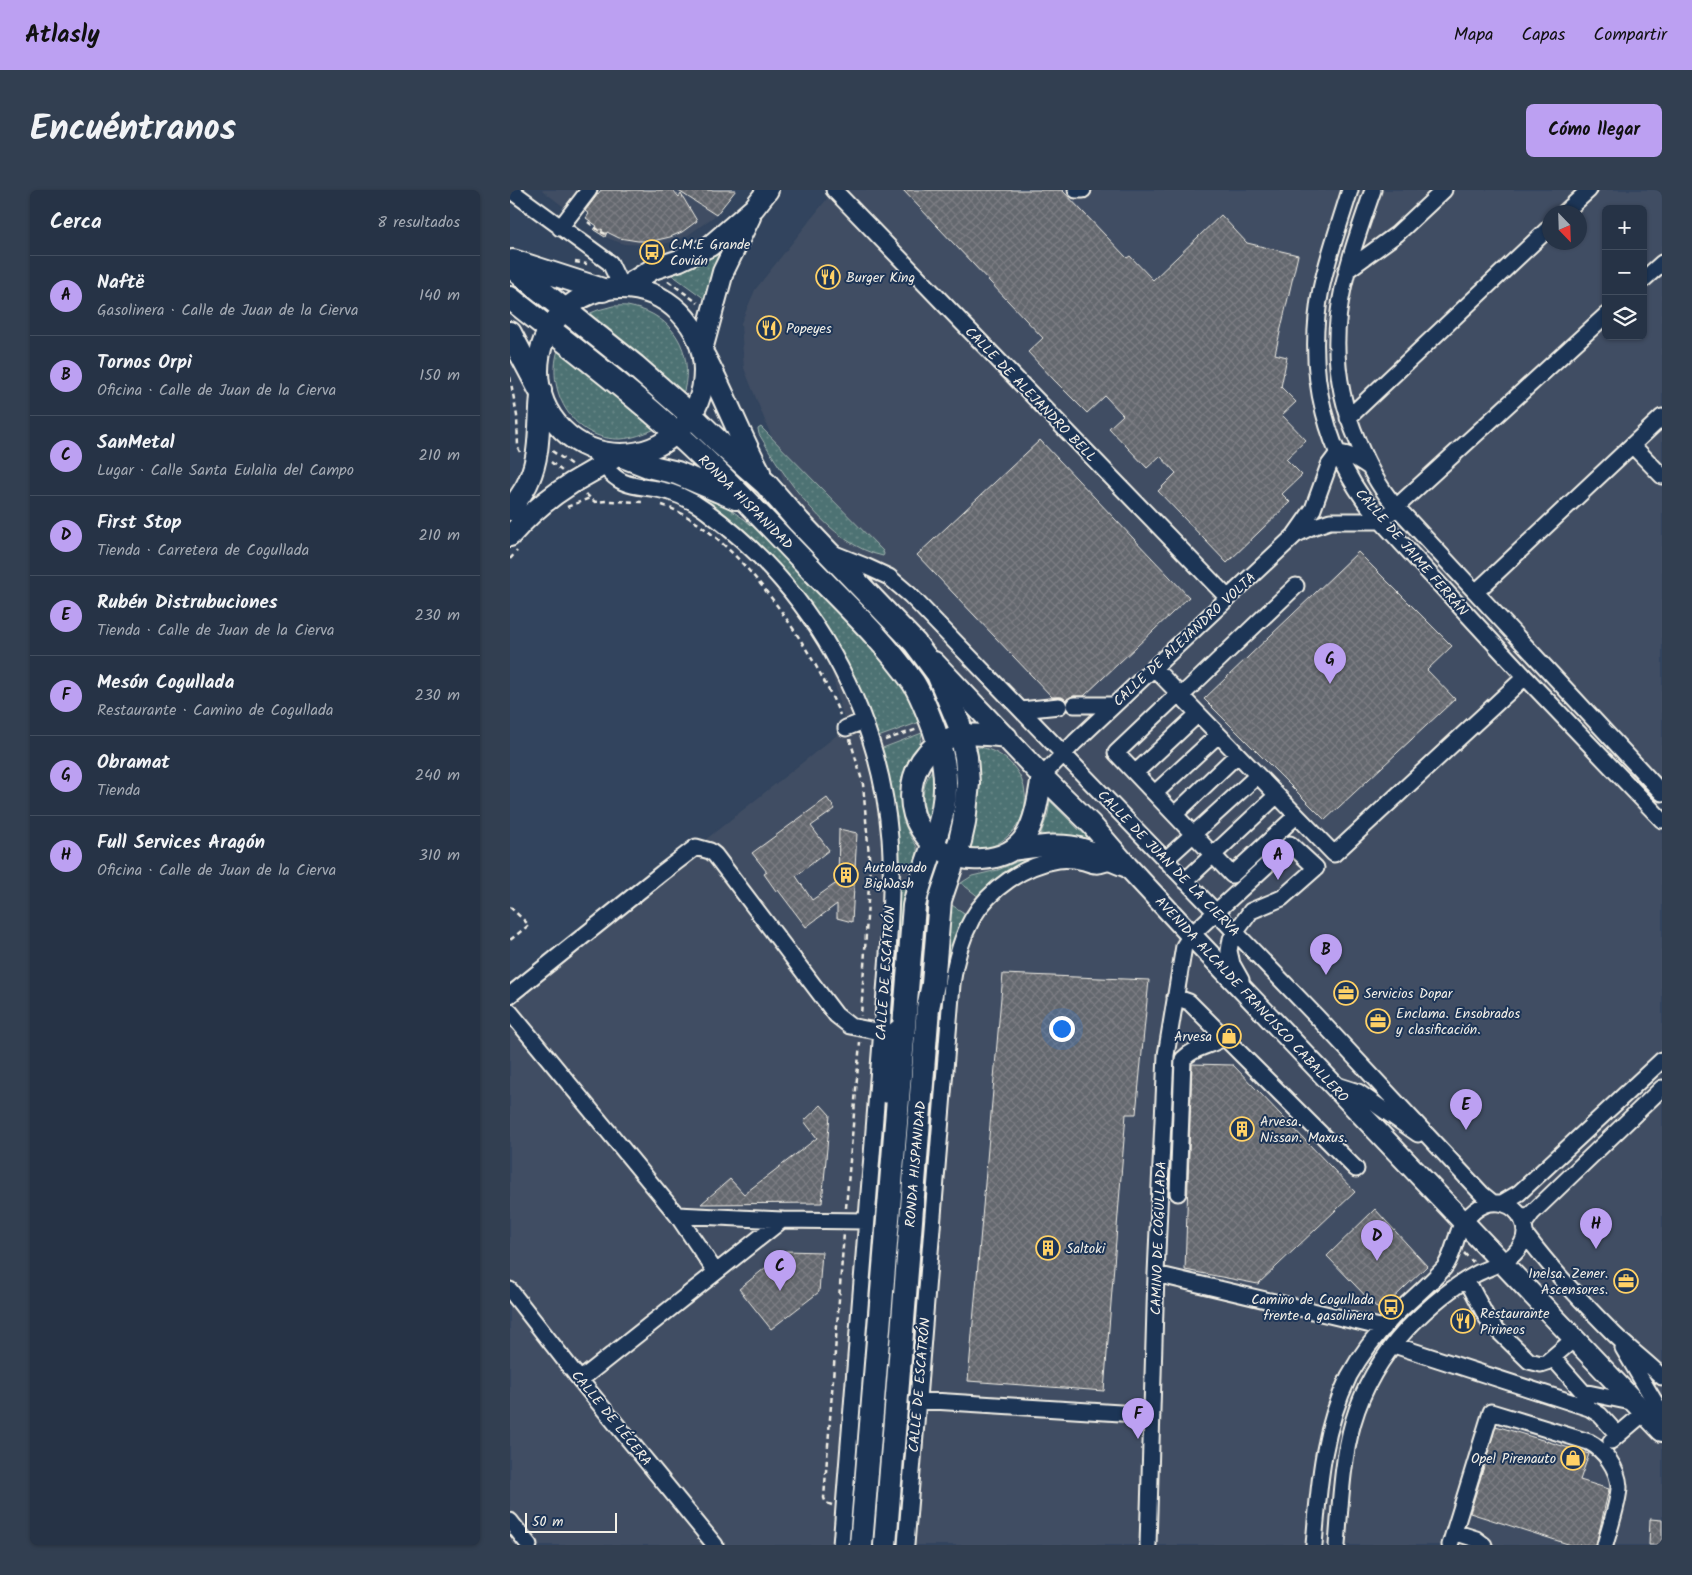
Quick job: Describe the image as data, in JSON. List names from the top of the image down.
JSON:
{
  "streets": {
    "highway": ["RONDA HISPANIDAD"],
    "main road": ["AVENIDA ALCALDE FRANCISCO CABALLERO"],
    "street": [
      "CALLE DE ALEJANDRO BELL",
      "CALLE DE JAIME FERRÁN",
      "CALLE DE ALEJANDRO VOLTA",
      "CALLE DE JUAN DE LA CIERVA",
      "CALLE DE ESCATRÓN",
      "CAMINO DE COGULLADA",
      "CALLE DE LÉCERA"
    ]
  },
  "crossings": [
    ["CALLE DE ALEJANDRO BELL", "CALLE DE ALEJANDRO VOLTA"],
    ["RONDA HISPANIDAD", "CALLE DE ALEJANDRO VOLTA"],
    ["RONDA HISPANIDAD", "CALLE DE JUAN DE LA CIERVA"],
    ["RONDA HISPANIDAD", "CALLE DE ESCATRÓN"],
    ["RONDA HISPANIDAD", "AVENIDA ALCALDE FRANCISCO CABALLERO"],
    ["CALLE DE JAIME FERRÁN", "CALLE DE ALEJANDRO VOLTA"],
    ["CALLE DE ALEJANDRO VOLTA", "CALLE DE JUAN DE LA CIERVA"],
    ["CALLE DE ALEJANDRO VOLTA", "AVENIDA ALCALDE FRANCISCO CABALLERO"],
    ["CALLE DE ESCATRÓN", "AVENIDA ALCALDE FRANCISCO CABALLERO"],
    ["AVENIDA ALCALDE FRANCISCO CABALLERO", "CAMINO DE COGULLADA"]
  ],
  "places": {
    "bus stop": ["C.M.E Grande Covián", "Camino de Cogullada frente a gasolinera"],
    "restaurant": ["Burger King", "Popeyes", "Restaurante Pirineos"],
    "building": ["Autolavado BigWash", "Arvesa. Nissan. Maxus.", "Saltoki"],
    "office": ["Servicios Dopar", "Enclama. Ensobrados y clasificación.", "Inelsa. Zener. Ascensores."],
    "shop": ["Arvesa", "Opel Pirenauto"]
  },
  "scale_bar": "50 m",
  "north": "bottom right",
  "page": {
    "header": "Atlasly",
    "nav": ["Mapa", "Capas", "Compartir"],
    "title": "Encuéntranos",
    "buttons": "Cómo llegar",
    "heading": ["Cerca", "8 resultados"],
    "map_buttons": ["+", "−"],
    "list": [
      {
        "mark": "A",
        "name": "Naftë",
        "note": "Gasolinera · Calle de Juan de la Cierva",
        "value": "140 m"
      },
      {
        "mark": "B",
        "name": "Tornos Orpi",
        "note": "Oficina · Calle de Juan de la Cierva",
        "value": "150 m"
      },
      {
        "mark": "C",
        "name": "SanMetal",
        "note": "Lugar · Calle Santa Eulalia del Campo",
        "value": "210 m"
      },
      {
        "mark": "D",
        "name": "First Stop",
        "note": "Tienda · Carretera de Cogullada",
        "value": "210 m"
      },
      {
        "mark": "E",
        "name": "Rubén Distrubuciones",
        "note": "Tienda · Calle de Juan de la Cierva",
        "value": "230 m"
      },
      {
        "mark": "F",
        "name": "Mesón Cogullada",
        "note": "Restaurante · Camino de Cogullada",
        "value": "230 m"
      },
      {
        "mark": "G",
        "name": "Obramat",
        "note": "Tienda",
        "value": "240 m"
      },
      {
        "mark": "H",
        "name": "Full Services Aragón",
        "note": "Oficina · Calle de Juan de la Cierva",
        "value": "310 m"
      }
    ],
    "pins": [
      "G",
      "A",
      "B",
      "E",
      "H",
      "D",
      "C",
      "F"
    ],
    "scale": "50 m"
  }
}
